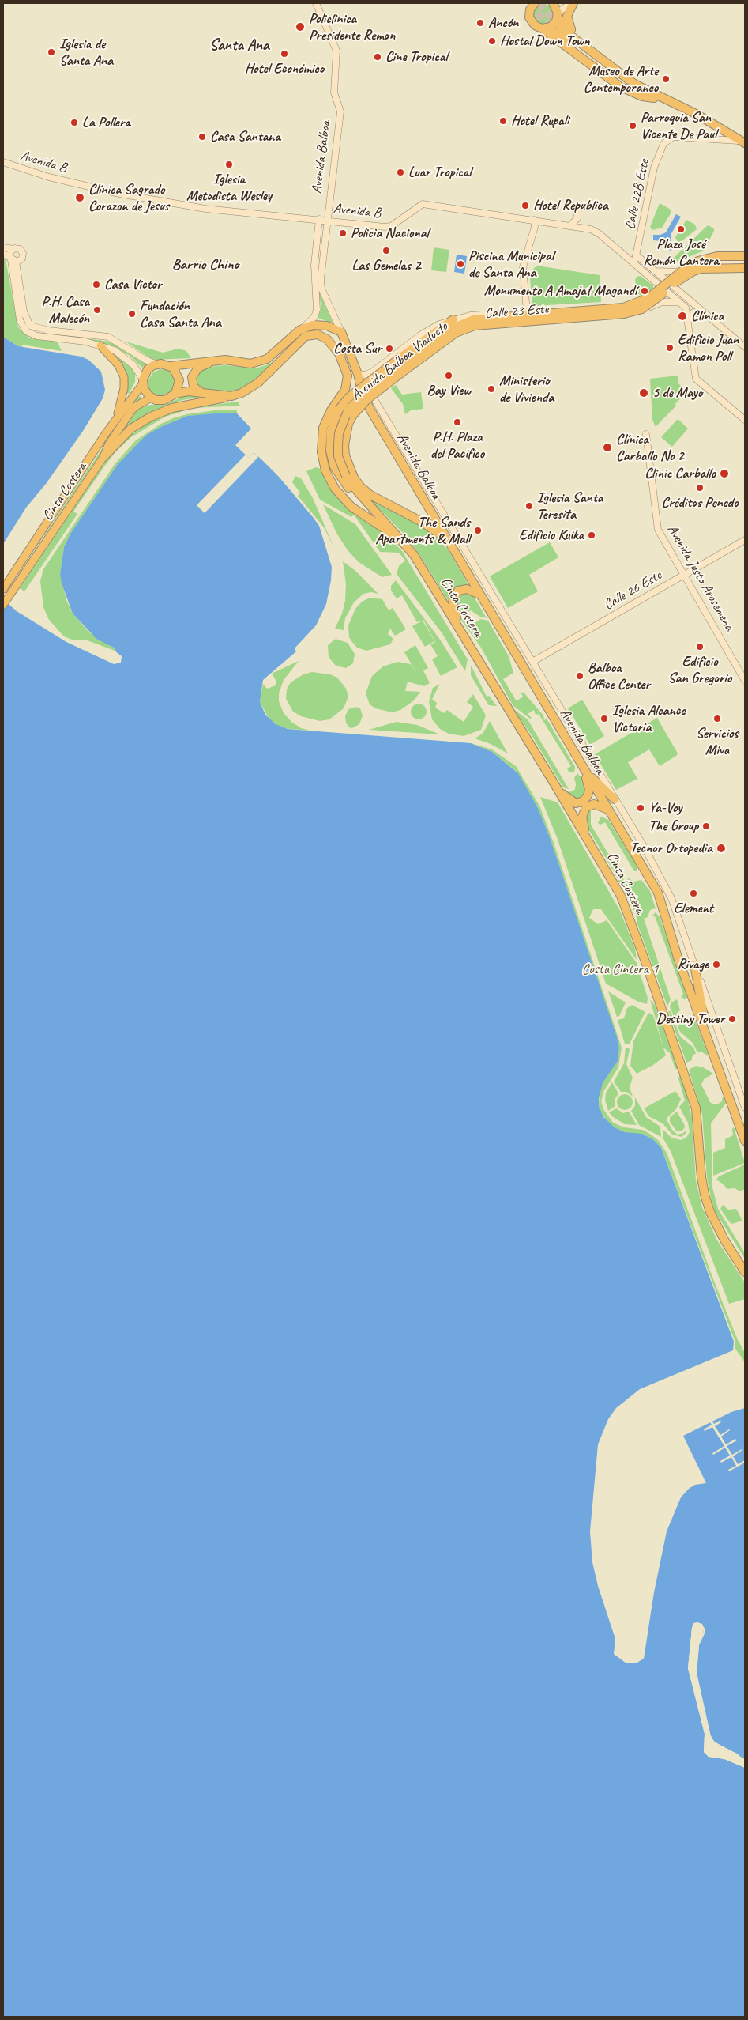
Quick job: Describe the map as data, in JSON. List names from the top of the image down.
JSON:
{
  "streets": {
    "highway": ["Avenida Balboa", "Avenida Balboa Viaducto", "Cinta Costera"],
    "main road": [
      "Avenida B",
      "Calle 22B Este",
      "Calle 23 Este",
      "Avenida Justo Arosemena",
      "Calle 26 Este"
    ]
  },
  "crossings": [
    ["Avenida Balboa", "Avenida B"],
    ["Avenida Balboa", "Calle 23 Este"],
    ["Avenida Balboa", "Avenida Balboa Viaducto"],
    ["Avenida Balboa", "Calle 26 Este"],
    ["Avenida B", "Calle 22B Este"],
    ["Avenida B", "Calle 23 Este"],
    ["Calle 23 Este", "Avenida Balboa Viaducto"],
    ["Avenida Balboa Viaducto", "Cinta Costera"],
    ["Avenida Justo Arosemena", "Calle 26 Este"]
  ],
  "districts": ["Santa Ana", "Barrio Chino"],
  "parks": ["Costa Cintera 1"],
  "places": [
    "Ancón",
    "Policlinica Presidente Remon",
    "Hostal Down Town",
    "Iglesia de Santa Ana",
    "Hotel Económico",
    "Cine Tropical",
    "Museo de Arte Contemporaneo",
    "Hotel Rupali",
    "La Pollera",
    "Parroquia San Vicente De Paul",
    "Casa Santana",
    "Iglesia Metodista Wesley",
    "Luar Tropical",
    "Clínica Sagrado Corazon de Jesus",
    "Hotel Republica",
    "Plaza José Remón Cantera",
    "Policia Nacional",
    "Las Gemelas 2",
    "Piscina Municipal de Santa Ana",
    "Casa Victor",
    "Monumento A Amajat Magandí",
    "P.H. Casa Malecón",
    "Fundación Casa Santa Ana",
    "Clínica",
    "Edificio Juan Ramon Poll",
    "Costa Sur",
    "Bay View",
    "Ministerio de Vivienda",
    "5 de Mayo",
    "P.H. Plaza del Pacifico",
    "Clínica Carballo No 2",
    "Clinic Carballo",
    "Créditos Penedo",
    "Iglesia Santa Teresita",
    "The Sands Apartments & Mall",
    "Edificio Kuika",
    "Edificio San Gregorio",
    "Balboa Office Center",
    "Iglesia Alcance Victoria",
    "Servicios Miva",
    "Ya-Voy",
    "The Group",
    "Tecnor Ortopedia",
    "Element",
    "Rivage",
    "Destiny Tower"
  ]
}
